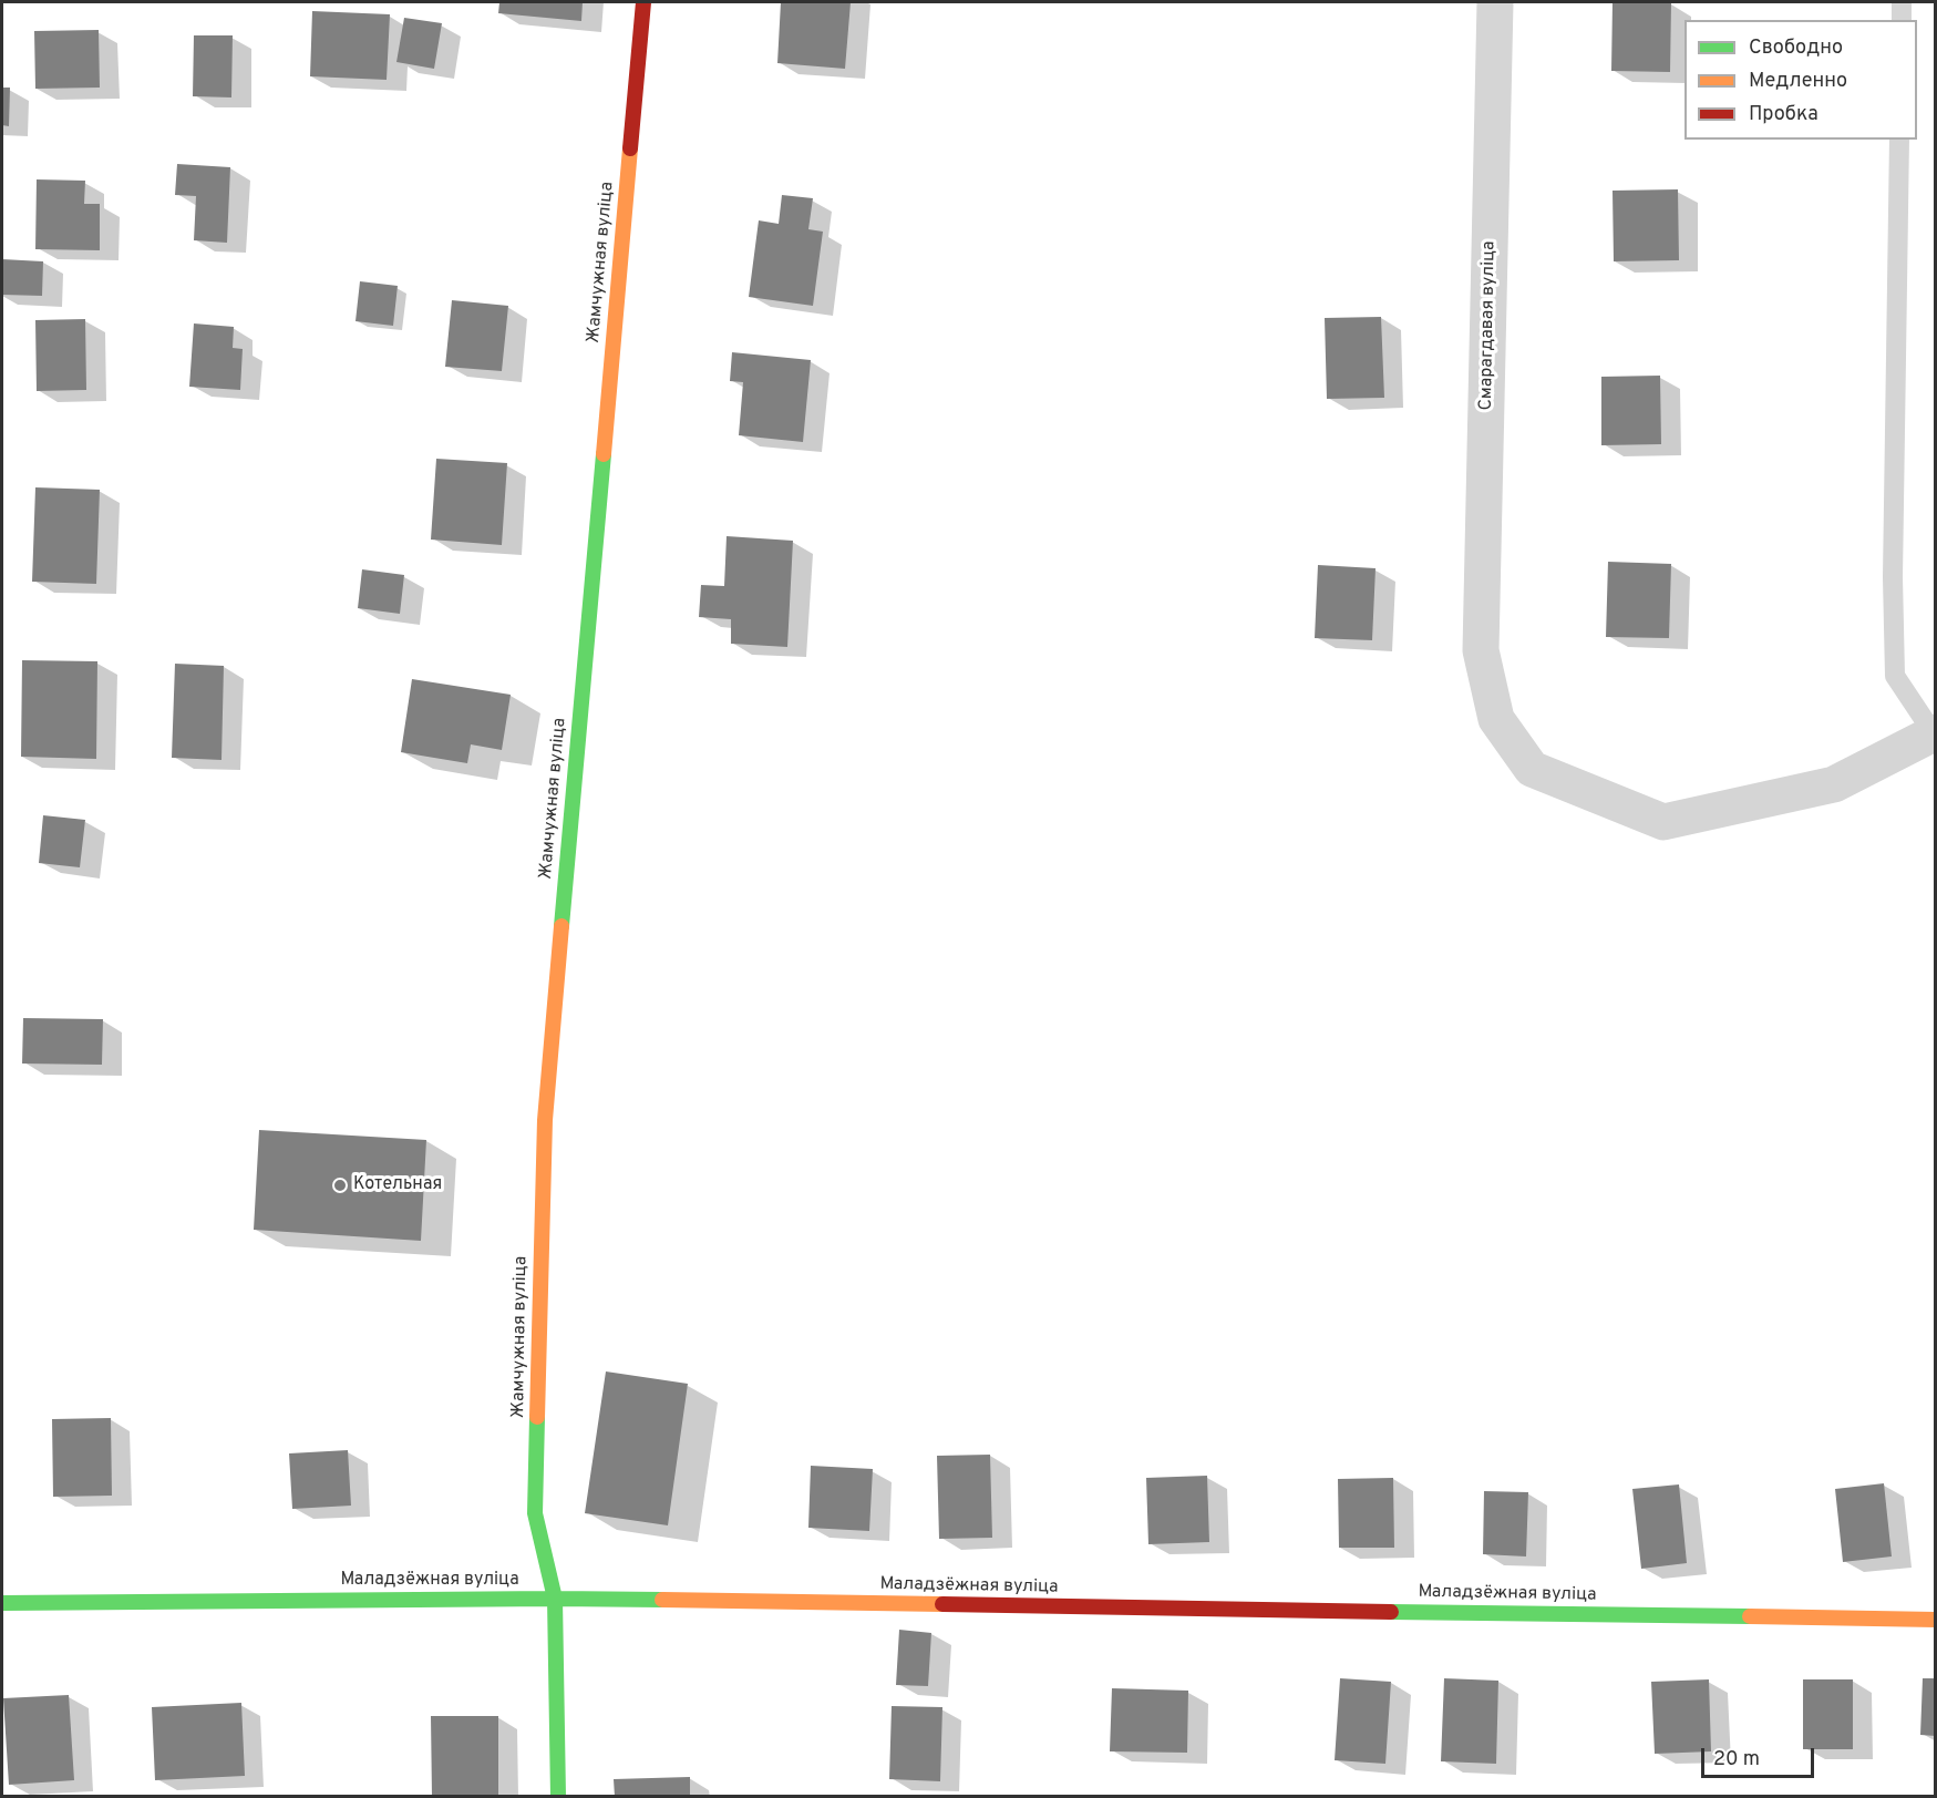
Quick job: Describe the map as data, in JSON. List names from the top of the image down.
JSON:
{
  "streets": {
    "street": ["Жамчужная вуліца", "Смарагдавая вуліца", "Маладзёжная вуліца"]
  },
  "crossings": [
    ["Жамчужная вуліца", "Маладзёжная вуліца"]
  ],
  "places": ["Котельная"],
  "legend": ["Свободно", "Медленно", "Пробка"],
  "scale_bar": "20 m"
}
